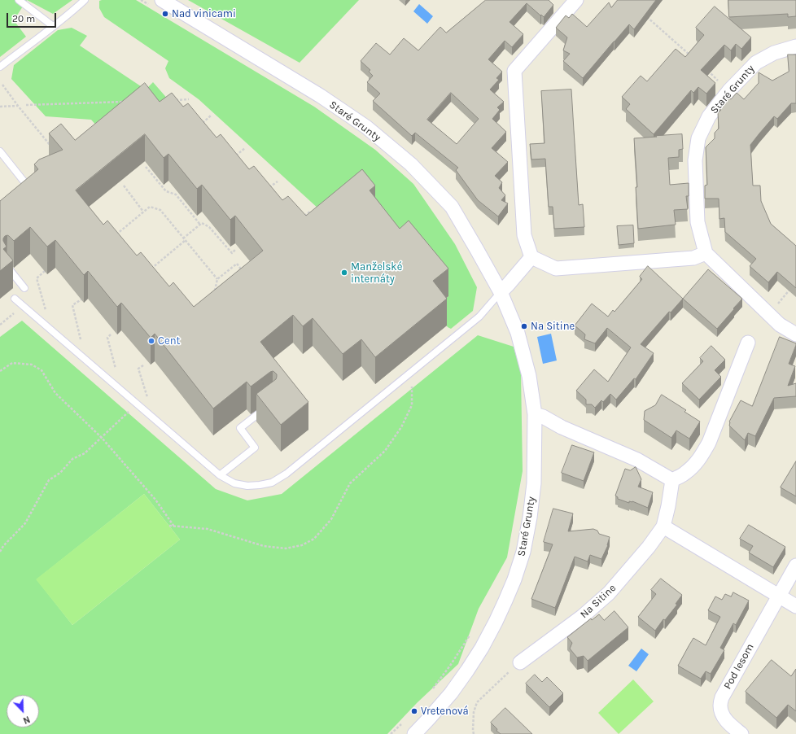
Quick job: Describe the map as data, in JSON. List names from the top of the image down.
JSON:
{
  "streets": {
    "street": ["Staré Grunty", "Na Sitine", "Pod lesom"]
  },
  "places": [
    "Nad vinicami",
    "Manželské internáty",
    "Na Sitine",
    "Cent",
    "Vretenová"
  ],
  "scale_bar": "20 m",
  "north": "bottom right"
}
